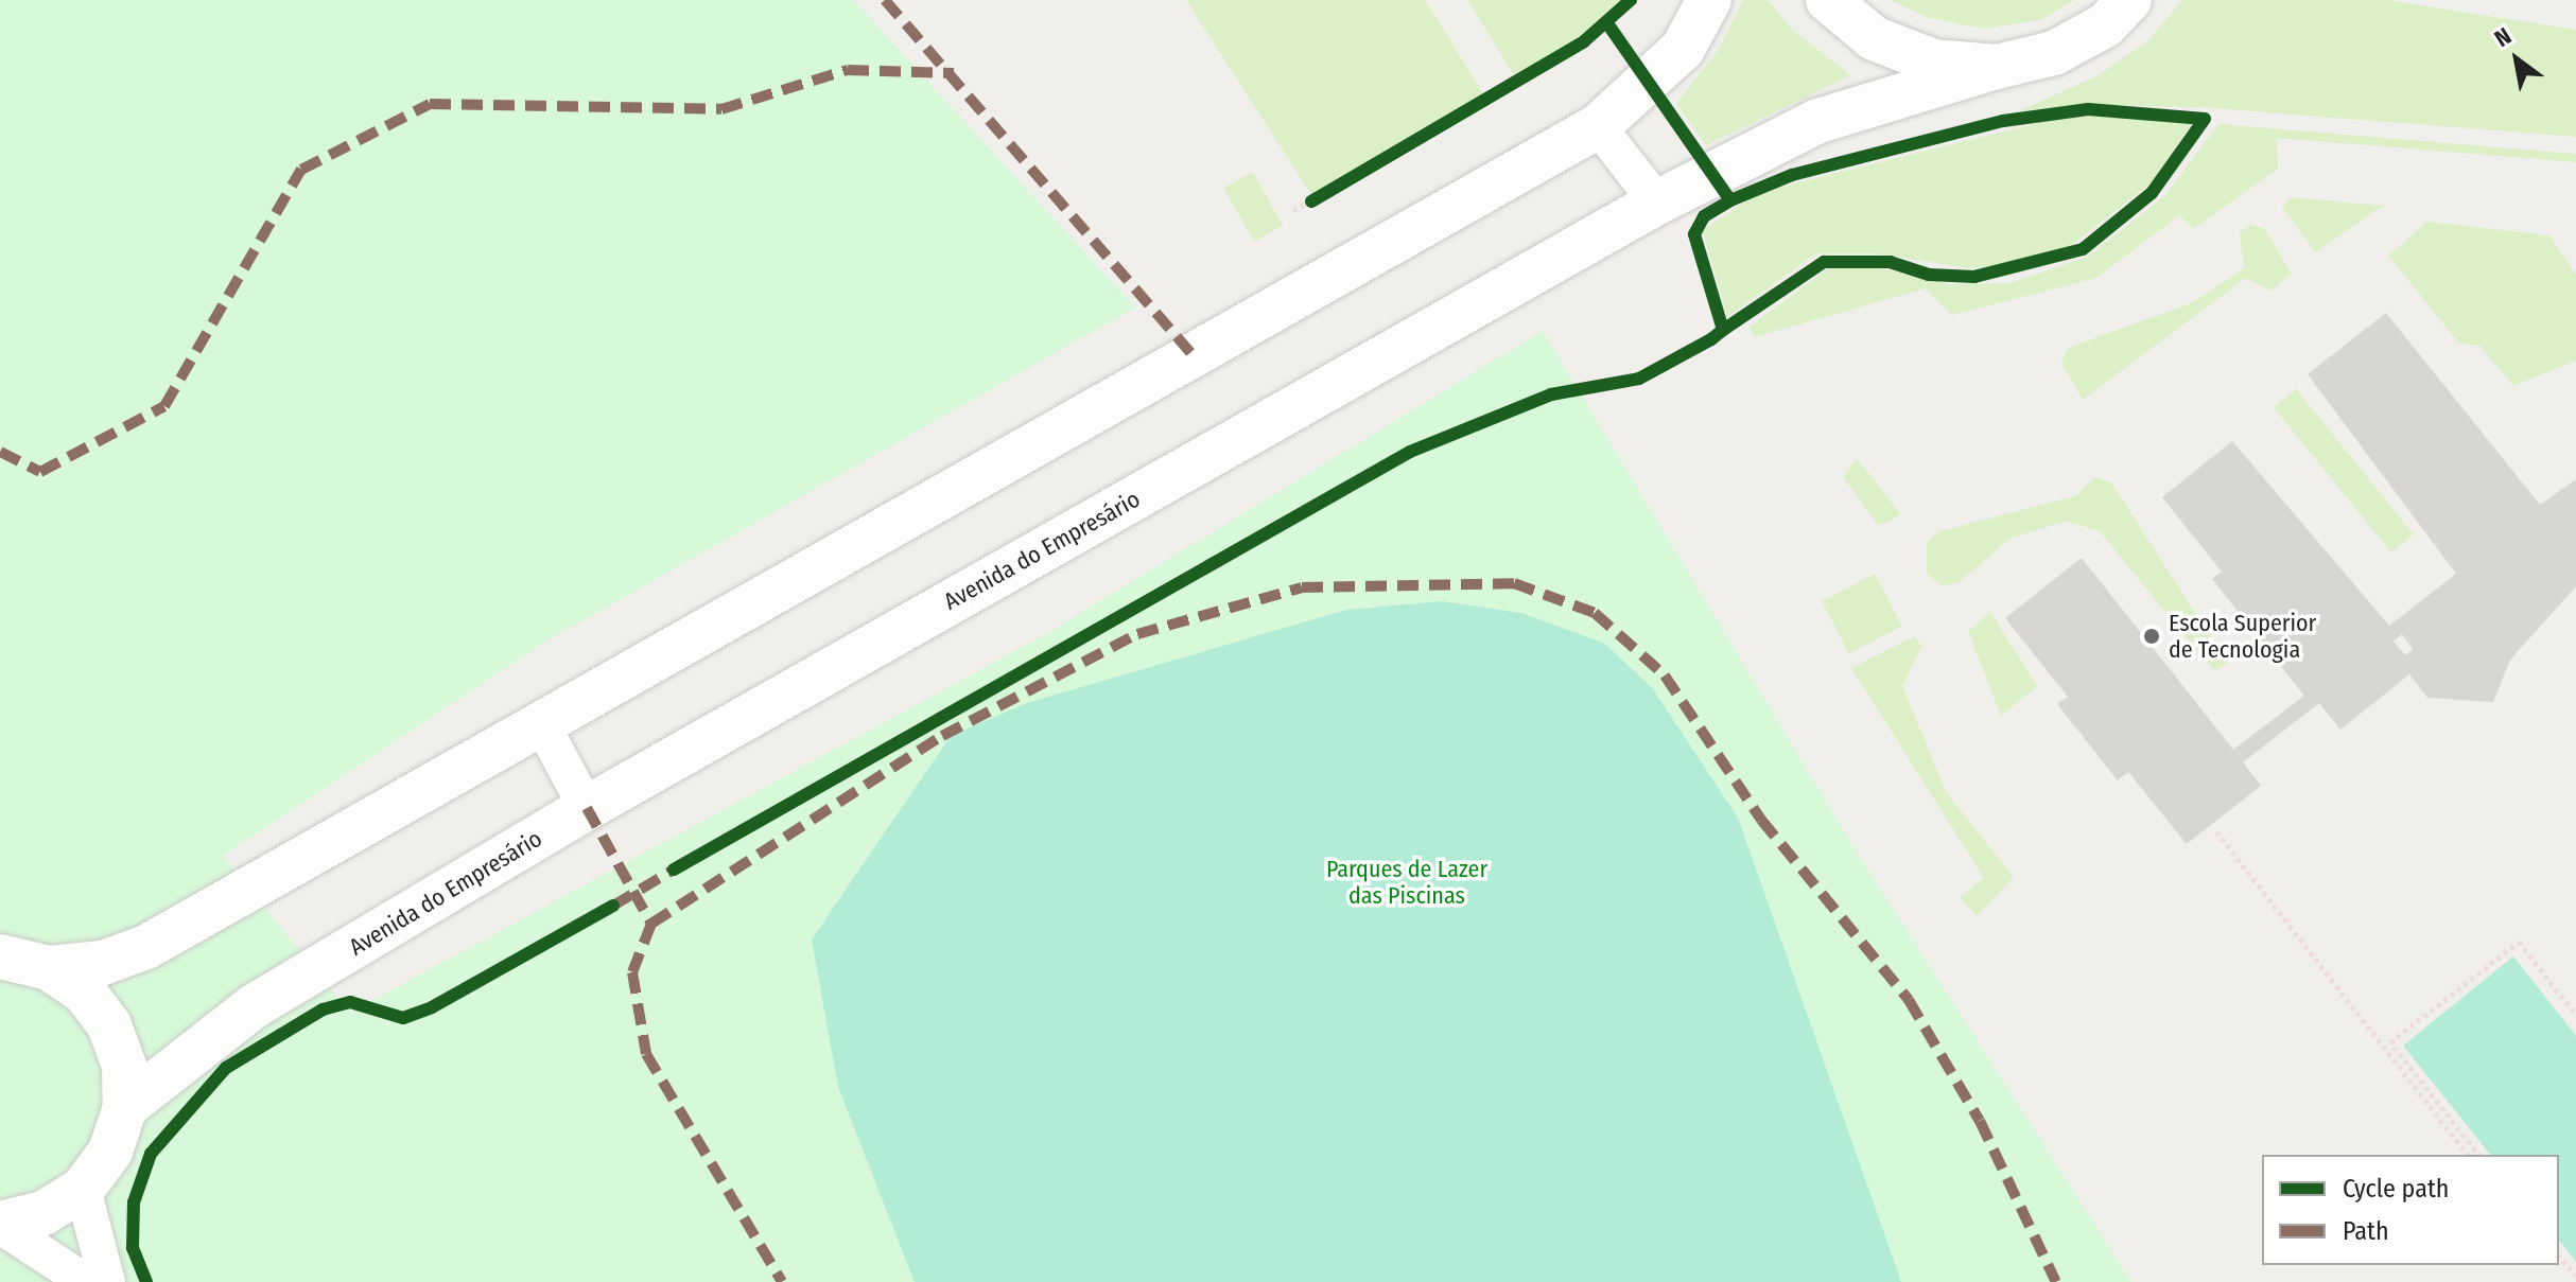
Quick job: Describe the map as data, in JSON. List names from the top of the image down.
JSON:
{
  "streets": {
    "street": ["Avenida do Empresário"]
  },
  "parks": ["Parques de Lazer das Piscinas"],
  "places": ["Escola Superior de Tecnologia"],
  "legend": ["Cycle path", "Path"],
  "north": "top left"
}
